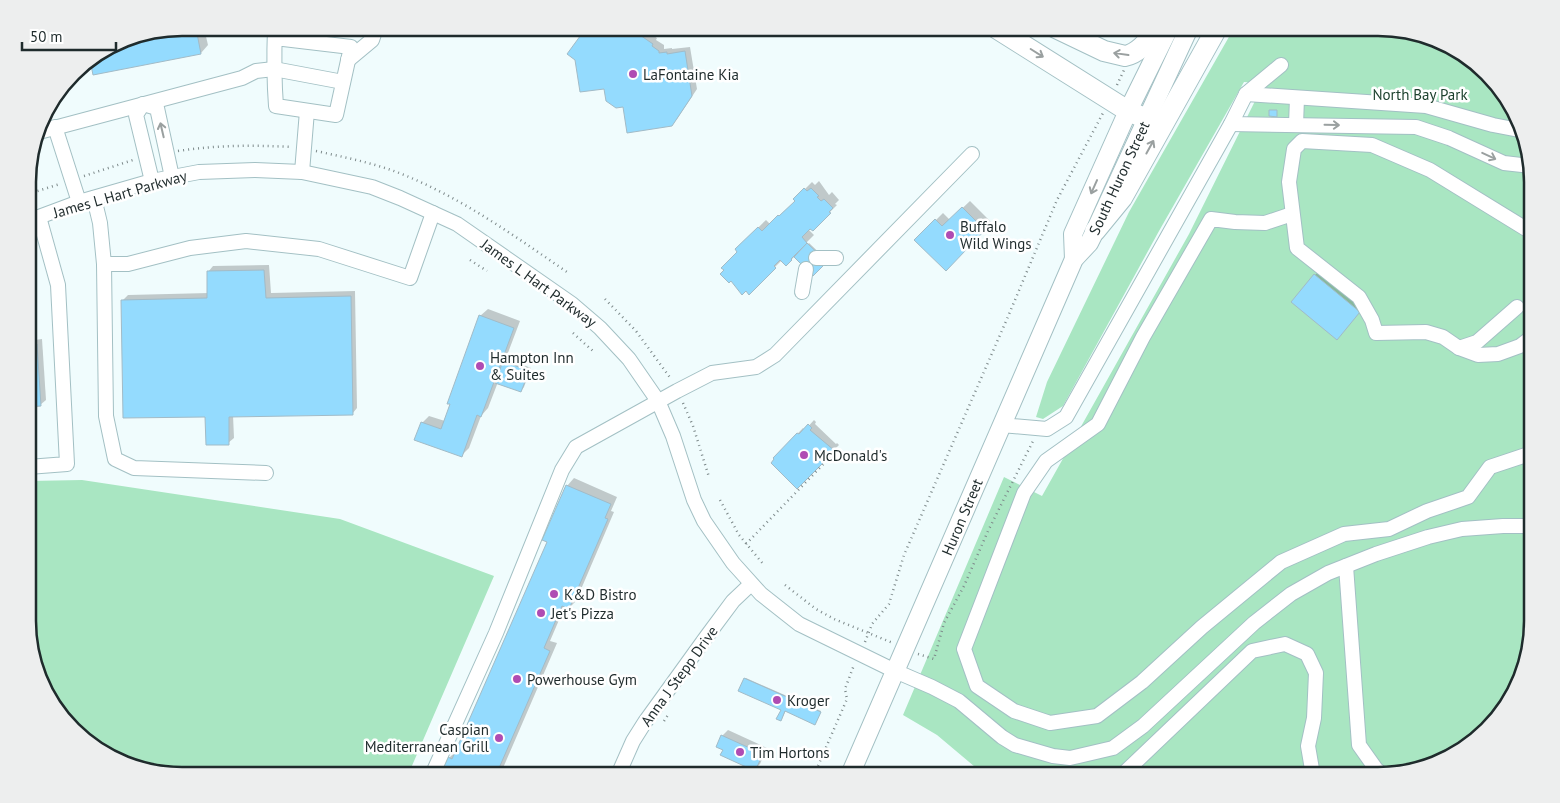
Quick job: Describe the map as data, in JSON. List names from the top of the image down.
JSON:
{
  "streets": {
    "main road": ["South Huron Street", "Huron Street"],
    "street": ["James L Hart Parkway", "Anna J Stepp Drive"]
  },
  "crossings": [
    ["South Huron Street", "Huron Street"],
    ["James L Hart Parkway", "Huron Street"],
    ["James L Hart Parkway", "Anna J Stepp Drive"]
  ],
  "parks": ["North Bay Park"],
  "places": [
    "LaFontaine Kia",
    "Buffalo Wild Wings",
    "Hampton Inn & Suites",
    "McDonald's",
    "K&D Bistro",
    "Jet's Pizza",
    "Powerhouse Gym",
    "Kroger",
    "Caspian Mediterranean Grill",
    "Tim Hortons"
  ],
  "scale_bar": "50 m"
}
